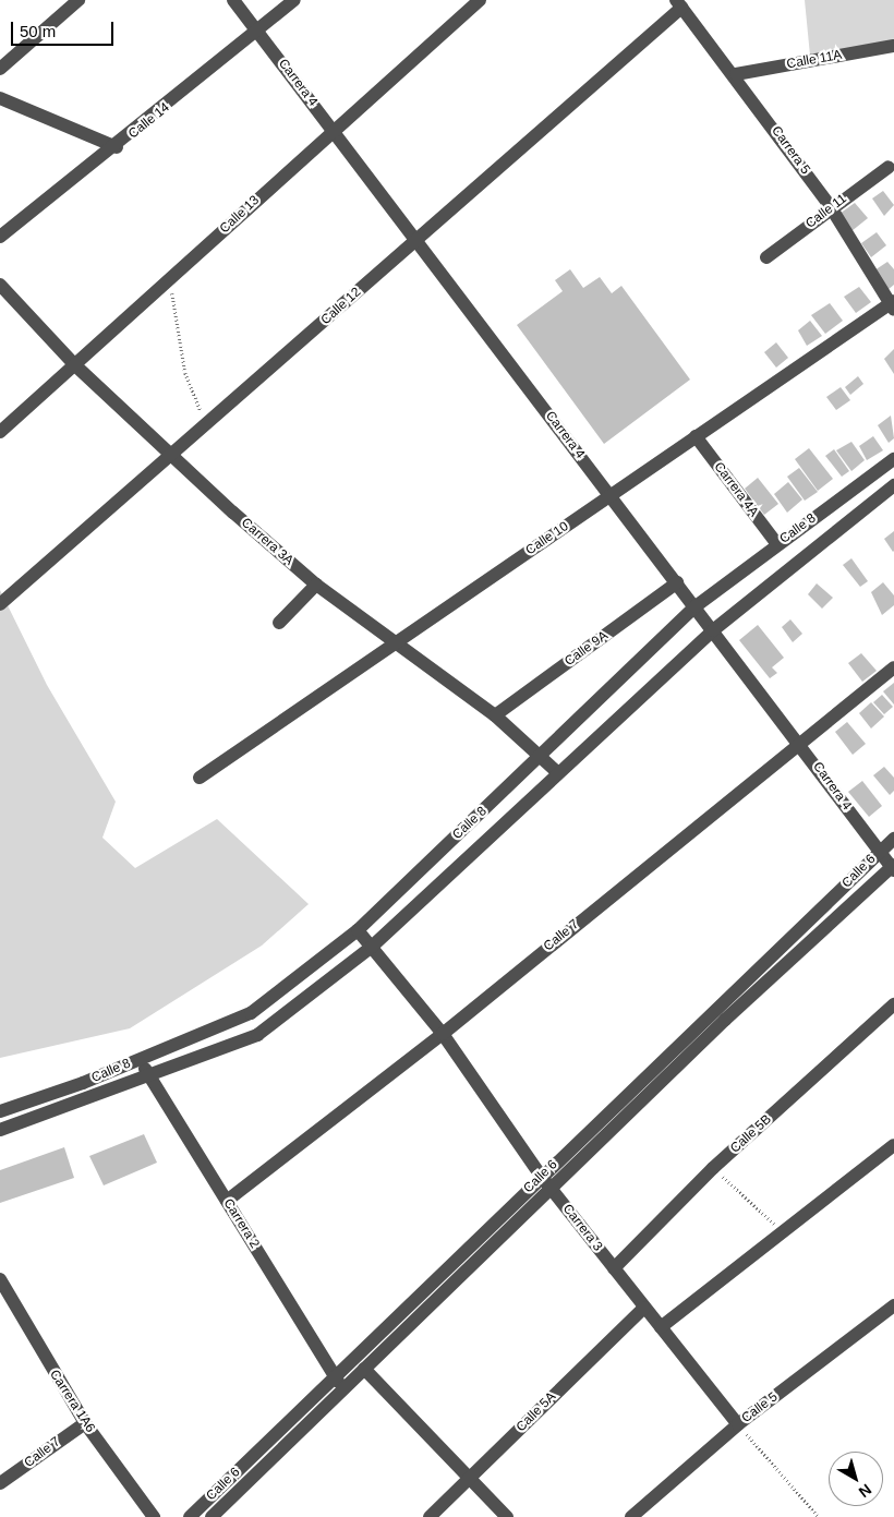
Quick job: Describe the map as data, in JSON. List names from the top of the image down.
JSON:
{
  "streets": {
    "street": [
      "Calle 11A",
      "Carrera 4",
      "Calle 14",
      "Carrera 5",
      "Calle 11",
      "Calle 13",
      "Calle 12",
      "Carrera 4A",
      "Calle 8",
      "Calle 10",
      "Carrera 3A",
      "Calle 9A",
      "Calle 6",
      "Calle 7",
      "Calle 5B",
      "Carrera 2",
      "Carrera 3",
      "Carrera 1A6",
      "Calle 5",
      "Calle 5A"
    ]
  },
  "crossings": [
    ["Calle 11A", "Carrera 5"],
    ["Carrera 4", "Calle 14"],
    ["Carrera 4", "Calle 13"],
    ["Carrera 4", "Calle 12"],
    ["Carrera 4", "Calle 8"],
    ["Carrera 4", "Calle 10"],
    ["Carrera 4", "Calle 9A"],
    ["Carrera 4", "Calle 6"],
    ["Carrera 4", "Calle 7"],
    ["Carrera 5", "Calle 11"],
    ["Carrera 5", "Calle 12"],
    ["Carrera 5", "Calle 10"],
    ["Calle 13", "Carrera 3A"],
    ["Calle 12", "Carrera 3A"],
    ["Carrera 4A", "Calle 8"],
    ["Carrera 4A", "Calle 10"],
    ["Calle 8", "Carrera 3A"],
    ["Calle 8", "Carrera 2"],
    ["Calle 8", "Carrera 3"],
    ["Calle 10", "Carrera 3A"],
    ["Carrera 3A", "Calle 9A"],
    ["Calle 6", "Carrera 2"],
    ["Calle 6", "Carrera 3"],
    ["Calle 7", "Carrera 2"],
    ["Calle 7", "Carrera 3"],
    ["Calle 7", "Carrera 1A6"],
    ["Calle 5B", "Carrera 3"],
    ["Carrera 3", "Calle 5"],
    ["Carrera 3", "Calle 5A"]
  ],
  "scale_bar": "50 m",
  "north": "bottom right"
}
